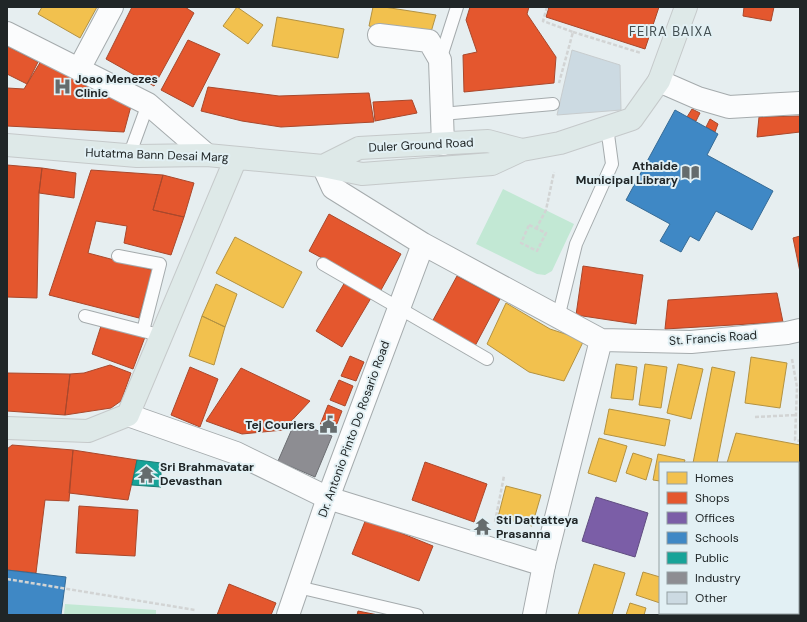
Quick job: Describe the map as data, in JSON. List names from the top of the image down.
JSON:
{
  "streets": {
    "main road": ["Duler Ground Road", "Hutatma Bann Desai Marg"],
    "street": ["St. Francis Road", "Dr. Antonio Pinto Do Rosario Road"]
  },
  "crossings": [
    ["Duler Ground Road", "Hutatma Bann Desai Marg"]
  ],
  "districts": ["FEIRA BAIXA"],
  "places": {
    "hospital": ["Joao Menezes Clinic"],
    "library": ["Athaide Municipal Library"],
    "public building": ["Tej Couriers"],
    "temple": ["Sri Brahmavatar Devasthan", "Sti Dattatteya Prasanna"]
  },
  "legend": [
    "Homes",
    "Shops",
    "Offices",
    "Schools",
    "Public",
    "Industry",
    "Other"
  ]
}
